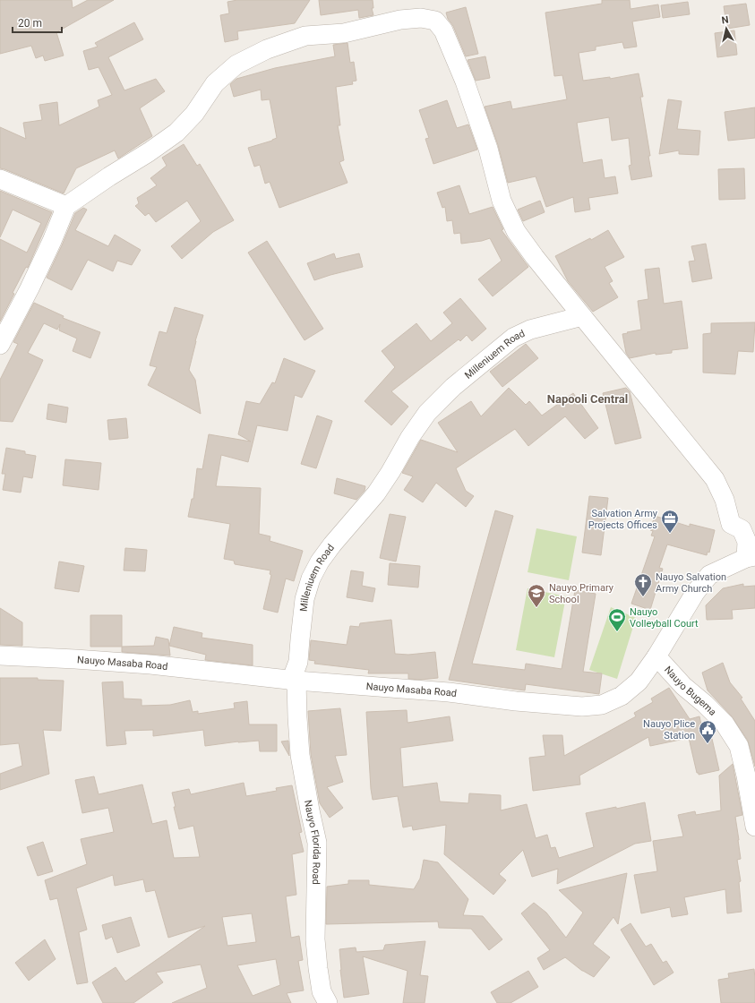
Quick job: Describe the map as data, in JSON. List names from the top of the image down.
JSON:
{
  "streets": {
    "street": [
      "Milleniuem Road",
      "Nauyo Masaba Road",
      "Nauyo Bugema",
      "Nauyo Florida Road"
    ]
  },
  "crossings": [
    ["Milleniuem Road", "Nauyo Masaba Road"],
    ["Milleniuem Road", "Nauyo Florida Road"],
    ["Nauyo Masaba Road", "Nauyo Bugema"],
    ["Nauyo Masaba Road", "Nauyo Florida Road"]
  ],
  "districts": ["Napooli Central"],
  "places": {
    "office": ["Salvation Army Projects Offices"],
    "church": ["Nauyo Salvation Army Church"],
    "school or university": ["Nauyo Primary School"],
    "sports": ["Nauyo Volleyball Court"],
    "public building": ["Nauyo Plice Station"]
  },
  "scale_bar": "20 m",
  "north": "top"
}
